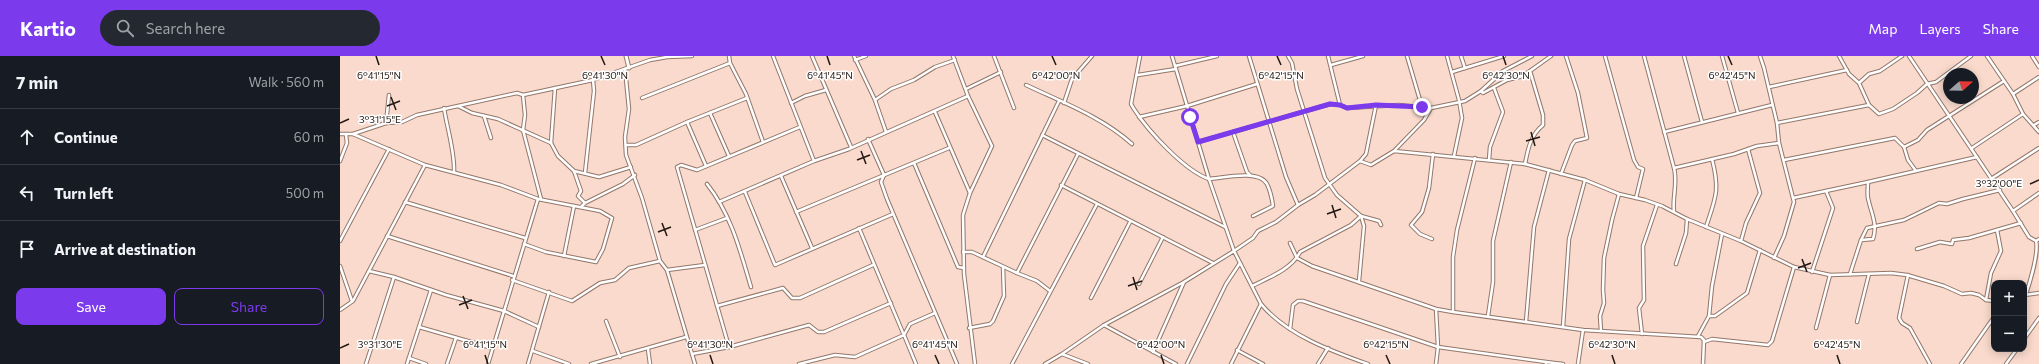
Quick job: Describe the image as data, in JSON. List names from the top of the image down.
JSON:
{
  "north": "right",
  "page": {
    "header": "Kartio",
    "search": "Search here",
    "nav": ["Map", "Layers", "Share"],
    "heading": ["7 min", "Walk · 560 m"],
    "list": [
      ["Continue", "60 m"],
      ["Turn left", "500 m"],
      "Arrive at destination"
    ],
    "buttons": ["Save", "Share"],
    "map_buttons": ["+", "−"]
  },
  "coordinates": [
    "6°41'15\"N",
    "6°41'30\"N",
    "6°41'45\"N",
    "6°42'00\"N",
    "6°42'15\"N",
    "6°42'30\"N",
    "6°42'45\"N",
    "3°31'15\"E",
    "3°32'00\"E",
    "3°31'30\"E"
  ]
}
